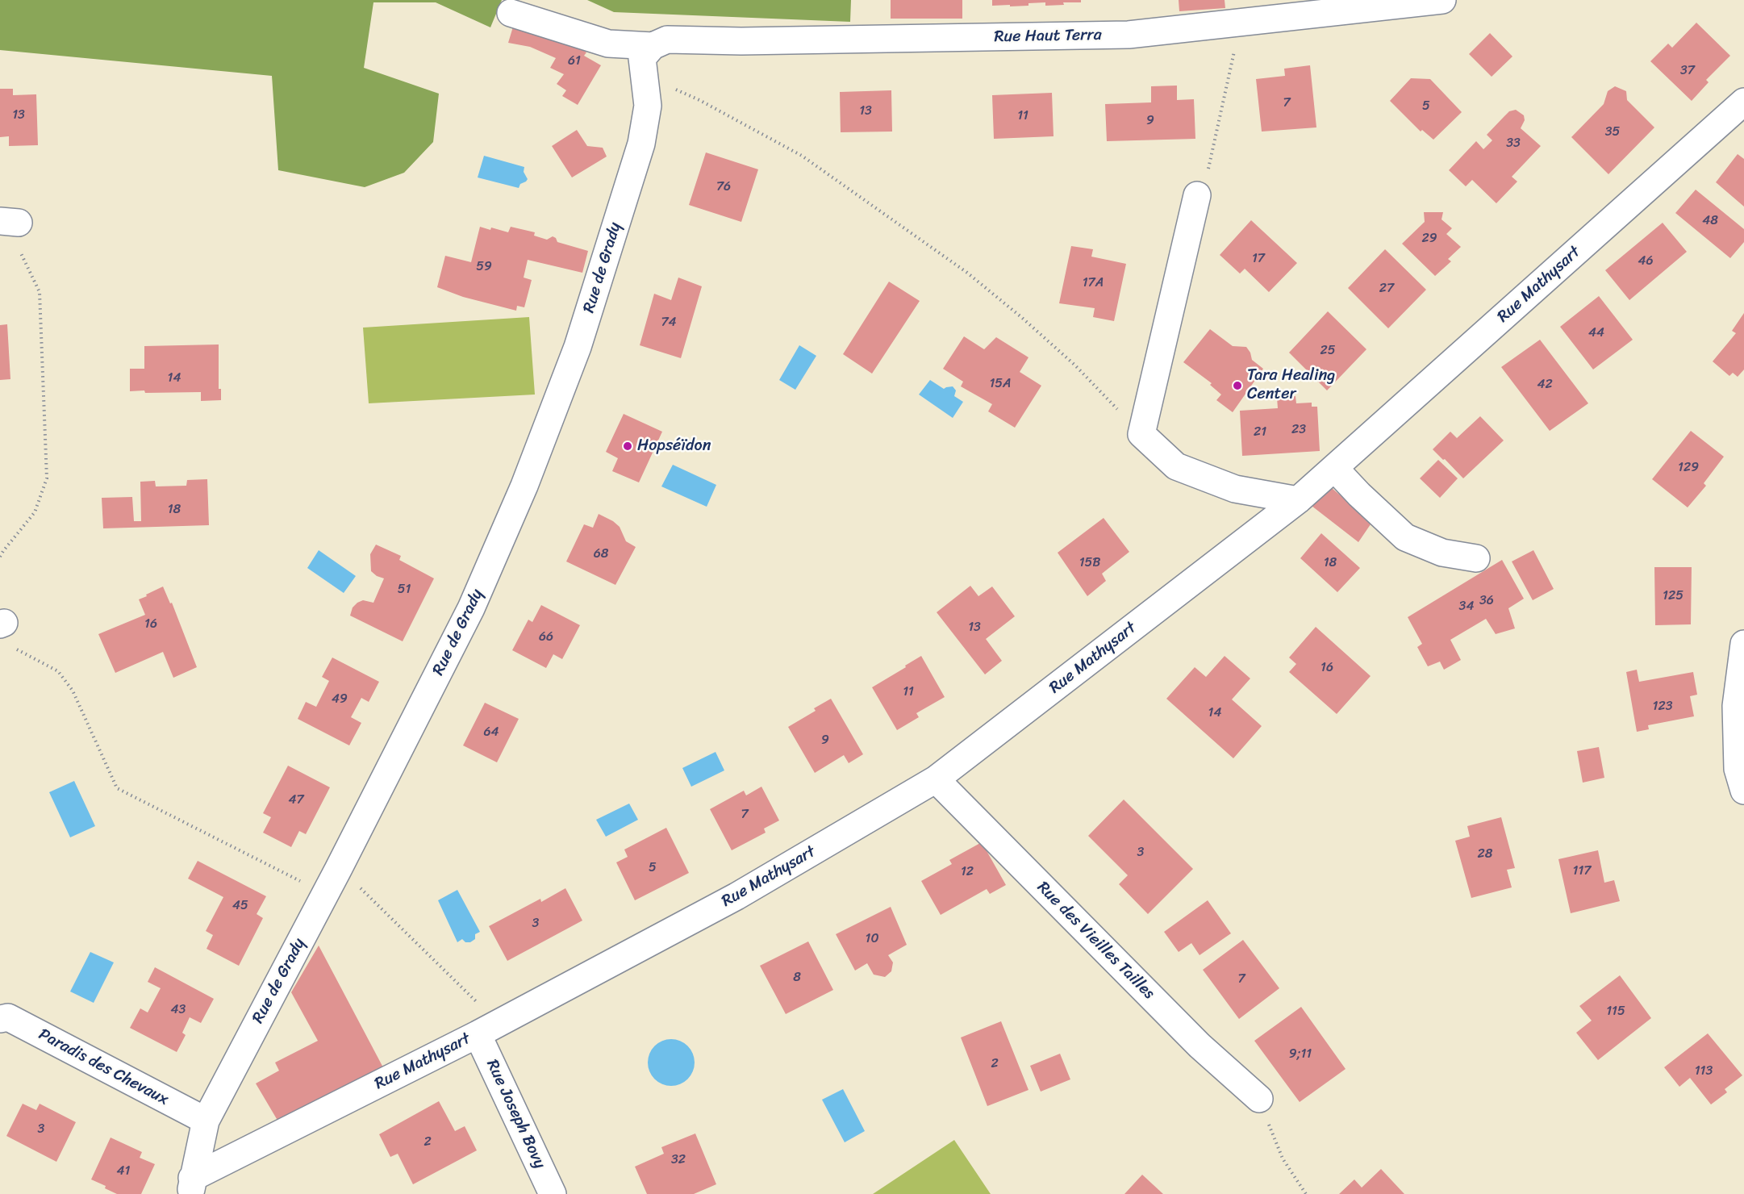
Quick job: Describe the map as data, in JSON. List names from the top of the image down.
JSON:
{
  "streets": {
    "street": [
      "Rue Haut Terra",
      "Rue de Grady",
      "Rue Mathysart",
      "Rue des Vieilles Tailles",
      "Paradis des Chevaux",
      "Rue Joseph Bovy"
    ]
  },
  "crossings": [
    ["Rue Haut Terra", "Rue de Grady"],
    ["Rue de Grady", "Rue Mathysart"],
    ["Rue de Grady", "Paradis des Chevaux"],
    ["Rue Mathysart", "Rue des Vieilles Tailles"],
    ["Rue Mathysart", "Rue Joseph Bovy"]
  ],
  "places": ["Tara Healing Center", "Hopséïdon"],
  "house_numbers": [
    "61",
    "37",
    "7",
    "5",
    "13",
    "13",
    "11",
    "9",
    "35",
    "33",
    "76",
    "48",
    "29",
    "17",
    "46",
    "59",
    "17A",
    "27",
    "74",
    "44",
    "25",
    "14",
    "15A",
    "42",
    "23",
    "21",
    "129",
    "18",
    "68",
    "15B",
    "18",
    "51",
    "125",
    "36",
    "34",
    "16",
    "13",
    "66",
    "16",
    "11",
    "49",
    "123",
    "14",
    "64",
    "9",
    "47",
    "7",
    "3",
    "28",
    "5",
    "117",
    "12",
    "45",
    "3",
    "10",
    "8",
    "7",
    "43",
    "115",
    "9;11",
    "2",
    "113",
    "3",
    "2",
    "32",
    "41"
  ]
}
